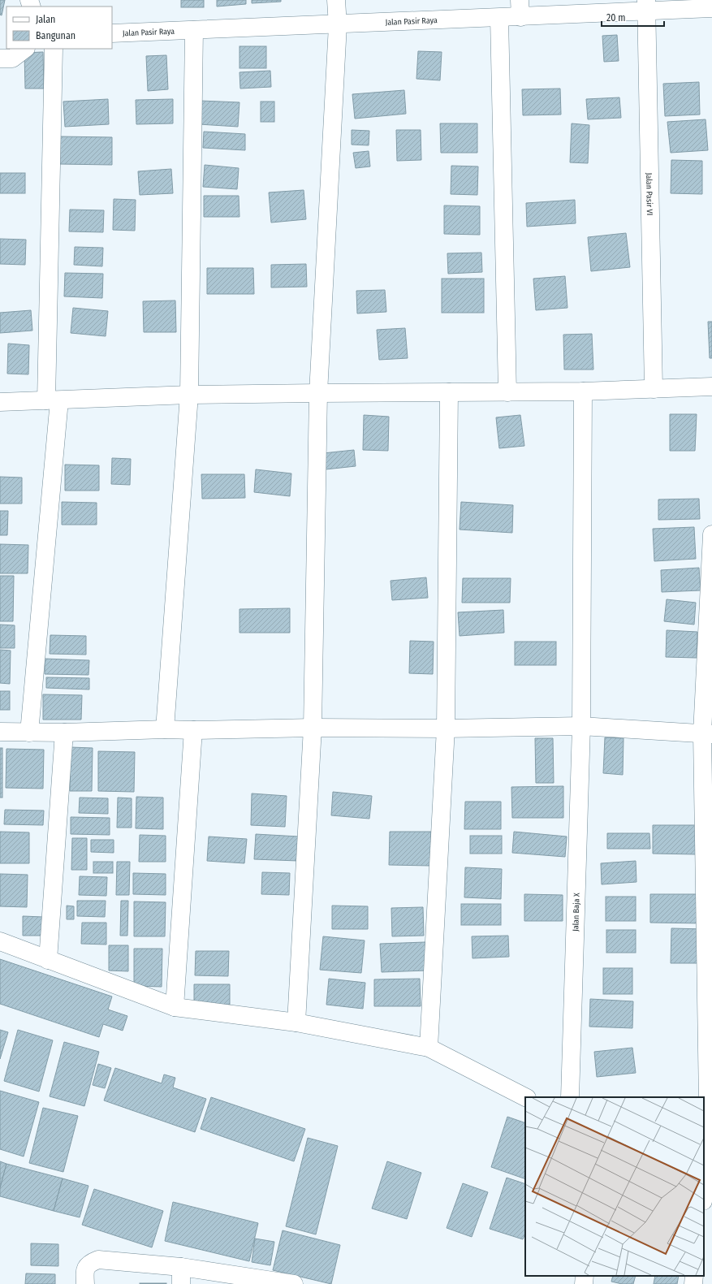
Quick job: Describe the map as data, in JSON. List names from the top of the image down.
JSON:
{
  "streets": {
    "street": ["Jalan Pasir Raya", "Jalan Pasir VI", "Jalan Baja X"]
  },
  "crossings": [
    ["Jalan Pasir Raya", "Jalan Pasir VI"]
  ],
  "legend": ["Jalan", "Bangunan"],
  "scale_bar": "20 m"
}
